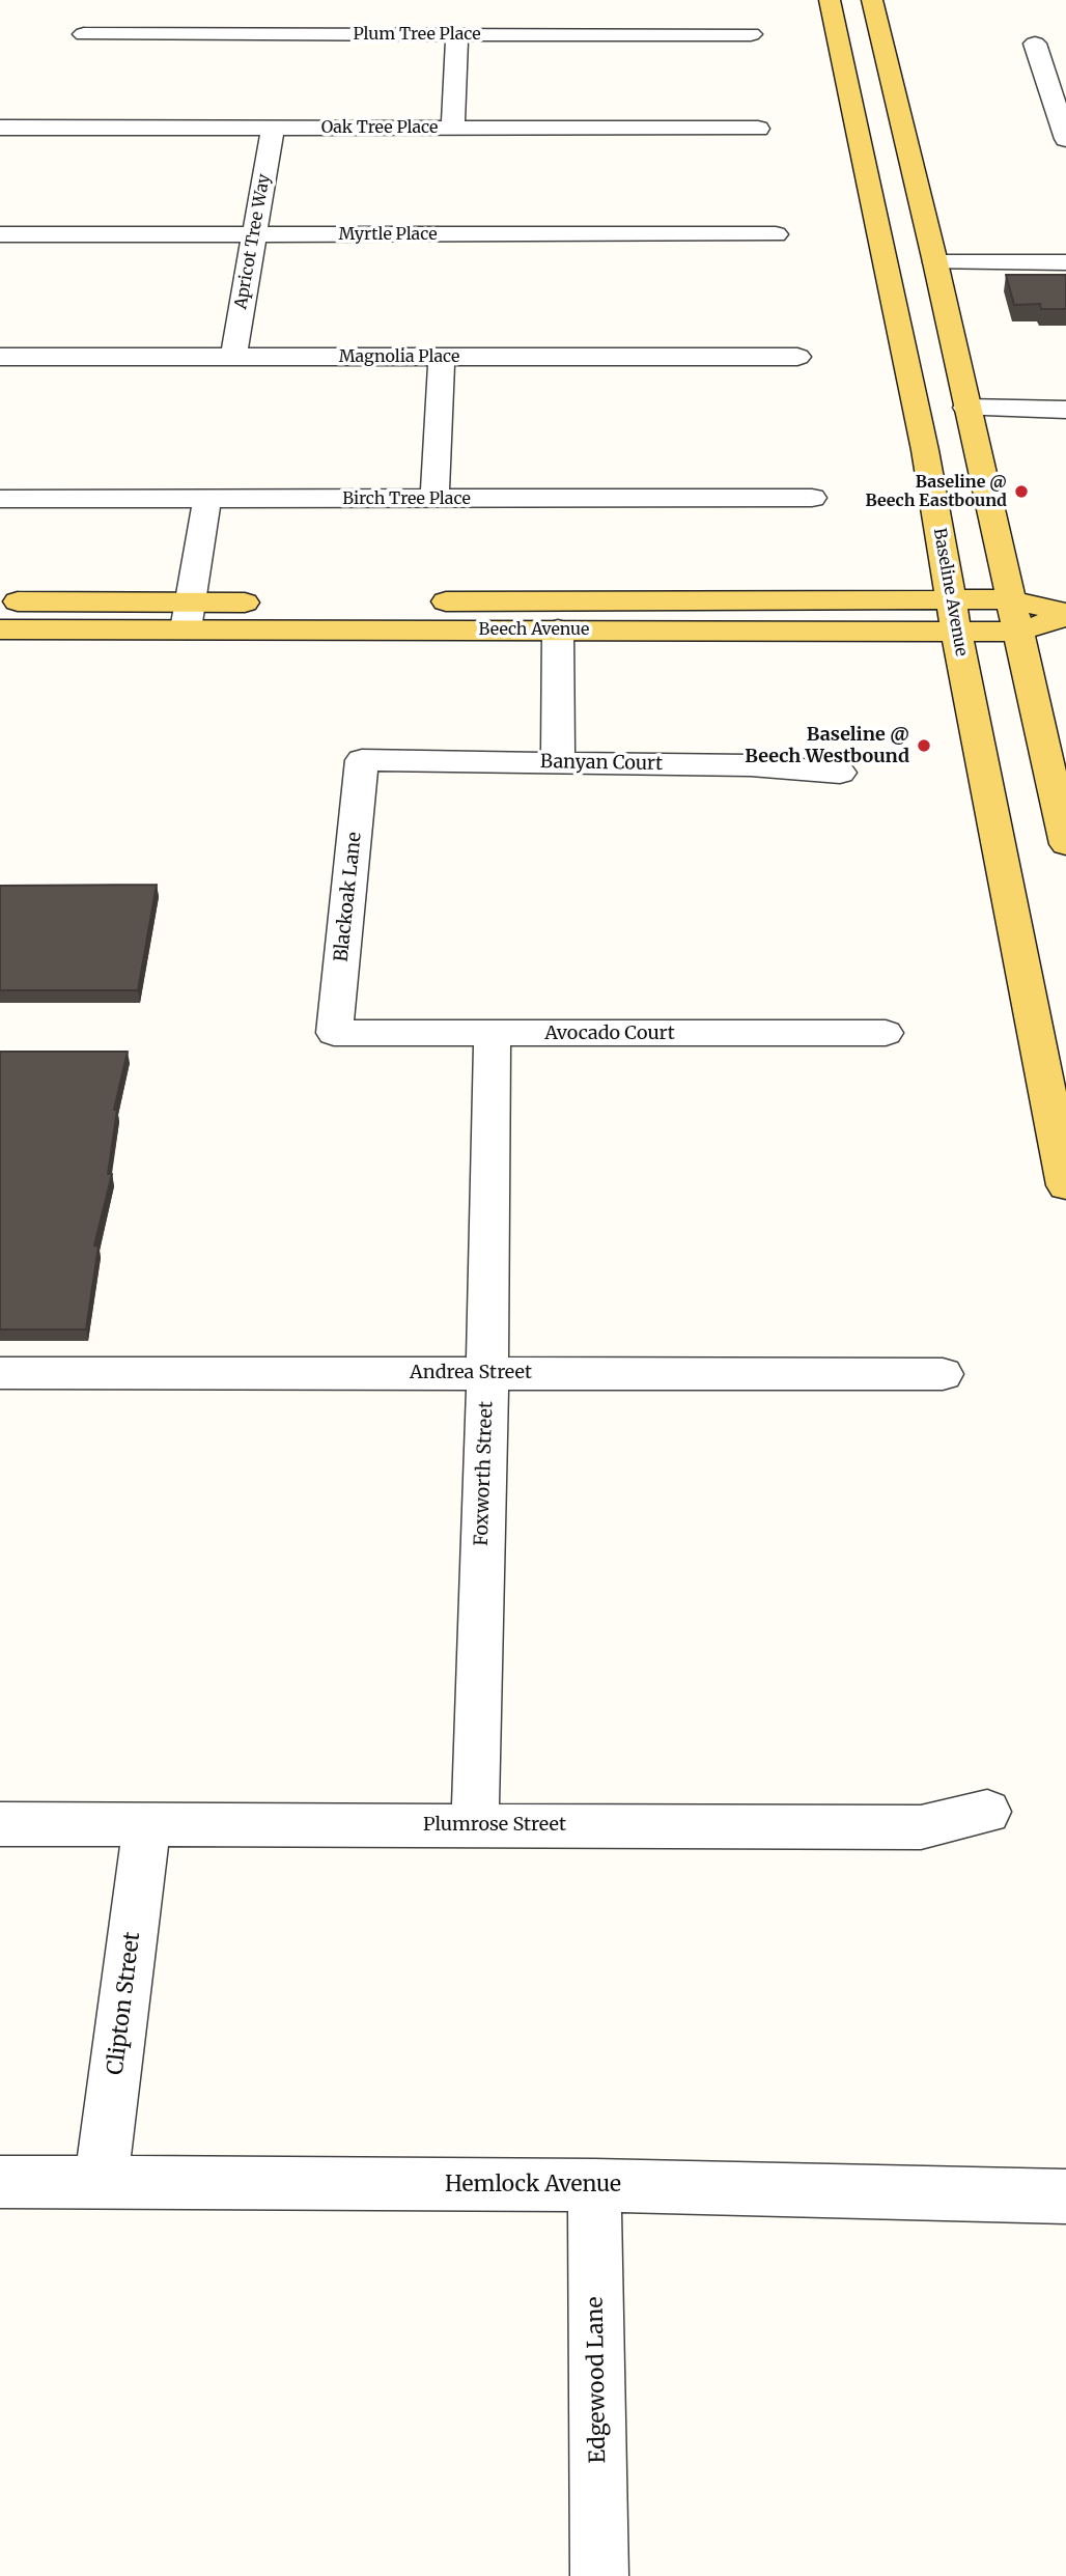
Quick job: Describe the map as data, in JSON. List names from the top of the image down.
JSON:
{
  "streets": {
    "main road": ["Baseline Avenue", "Beech Avenue"],
    "street": [
      "Plum Tree Place",
      "Oak Tree Place",
      "Myrtle Place",
      "Apricot Tree Way",
      "Magnolia Place",
      "Birch Tree Place",
      "Banyan Court",
      "Blackoak Lane",
      "Avocado Court",
      "Andrea Street",
      "Foxworth Street",
      "Plumrose Street",
      "Clipton Street",
      "Hemlock Avenue",
      "Edgewood Lane"
    ]
  },
  "crossings": [
    ["Oak Tree Place", "Apricot Tree Way"],
    ["Myrtle Place", "Apricot Tree Way"],
    ["Apricot Tree Way", "Magnolia Place"],
    ["Baseline Avenue", "Beech Avenue"],
    ["Banyan Court", "Blackoak Lane"],
    ["Blackoak Lane", "Avocado Court"],
    ["Avocado Court", "Foxworth Street"],
    ["Andrea Street", "Foxworth Street"],
    ["Foxworth Street", "Plumrose Street"],
    ["Plumrose Street", "Clipton Street"],
    ["Clipton Street", "Hemlock Avenue"],
    ["Hemlock Avenue", "Edgewood Lane"]
  ],
  "places": ["Baseline @ Beech Eastbound", "Baseline @ Beech Westbound"]
}
